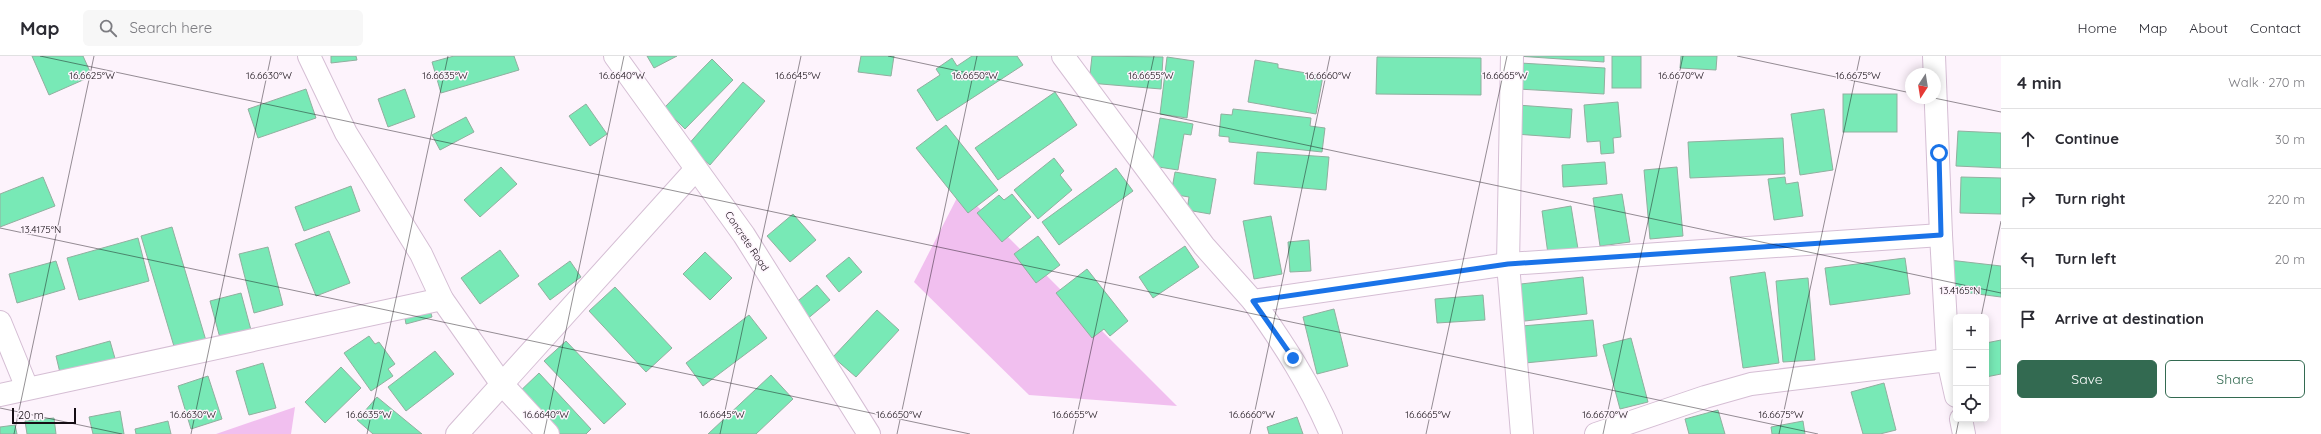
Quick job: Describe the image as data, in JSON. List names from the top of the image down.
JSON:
{
  "streets": {
    "street": ["Concrete Road"]
  },
  "scale_bar": "20 m",
  "north": "bottom",
  "page": {
    "header": "Map",
    "search": "Search here",
    "nav": [
      "Home",
      "Map",
      "About",
      "Contact"
    ],
    "heading": ["4 min", "Walk · 270 m"],
    "list": [
      ["Continue", "30 m"],
      ["Turn right", "220 m"],
      ["Turn left", "20 m"],
      "Arrive at destination"
    ],
    "map_buttons": ["+", "−"],
    "buttons": ["Save", "Share"],
    "scale": "20 m"
  },
  "coordinates": [
    "16.6625°W",
    "16.6630°W",
    "16.6635°W",
    "16.6640°W",
    "16.6645°W",
    "16.6650°W",
    "16.6655°W",
    "16.6660°W",
    "16.6665°W",
    "16.6670°W",
    "16.6675°W",
    "13.4175°N",
    "13.4165°N"
  ]
}
